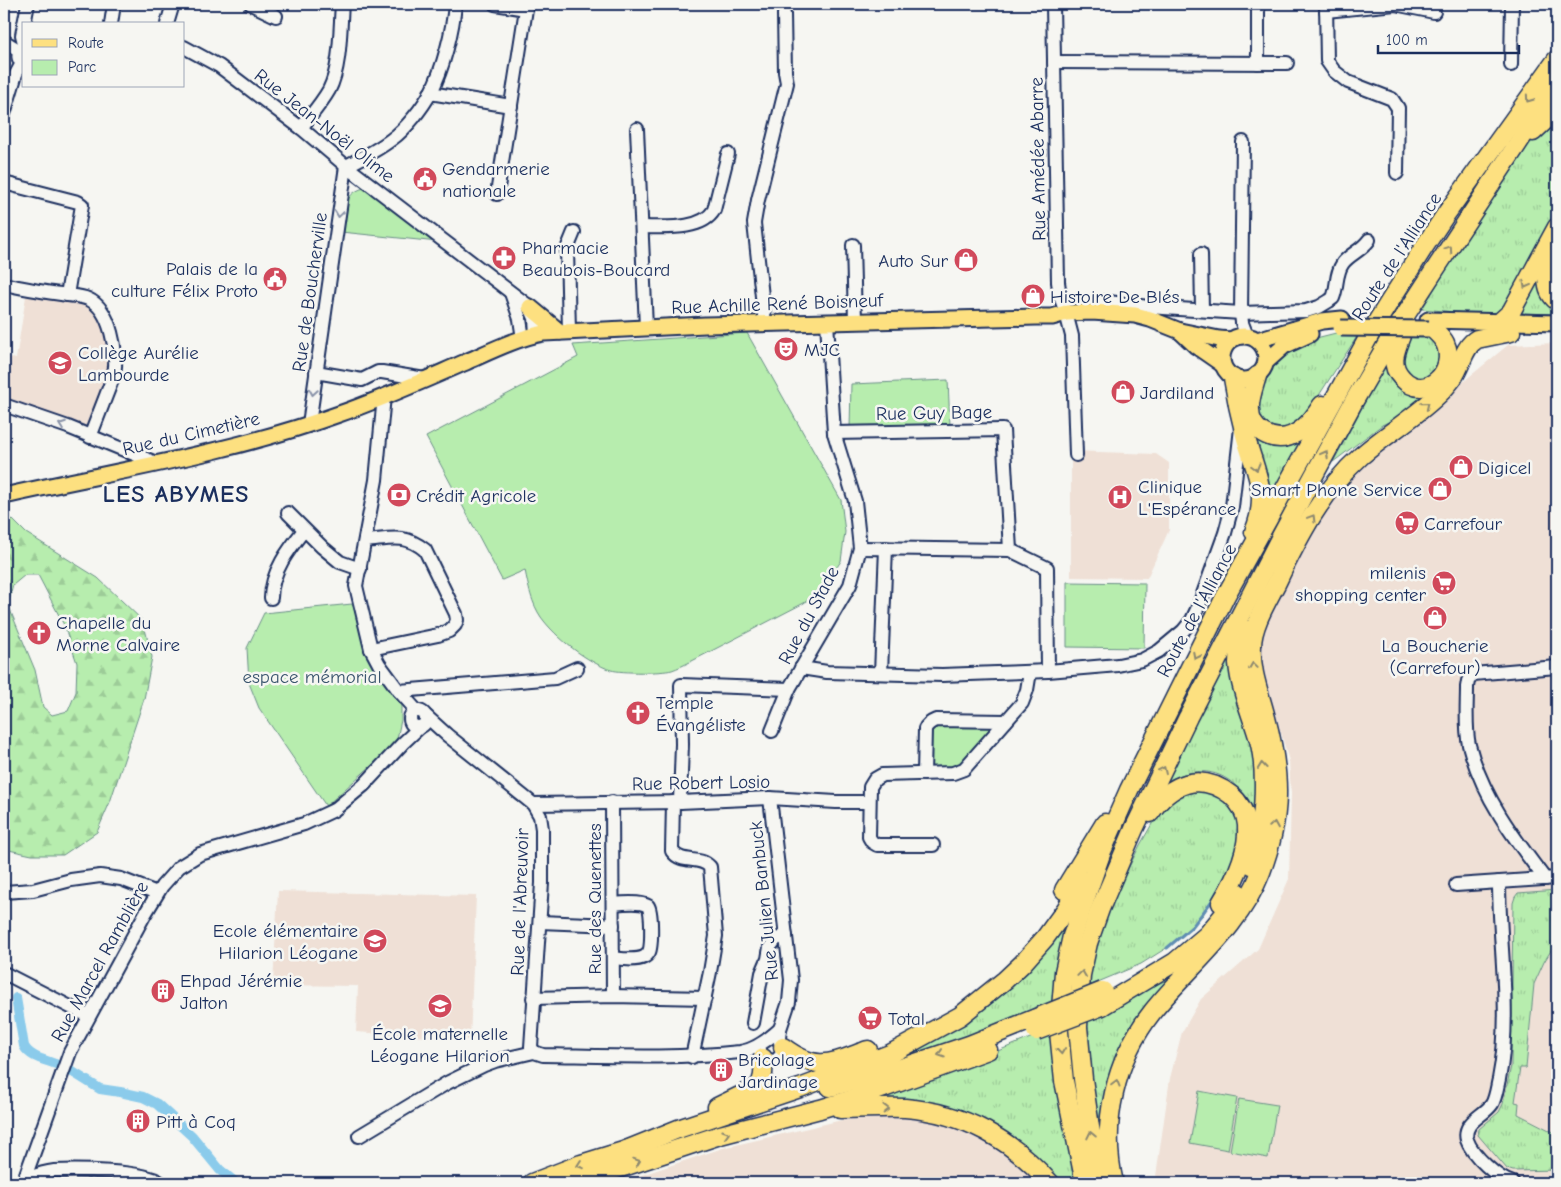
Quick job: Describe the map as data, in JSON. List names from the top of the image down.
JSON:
{
  "streets": {
    "highway": ["Route de l'Alliance"],
    "main road": ["Rue Achille René Boisneuf", "Rue du Cimetière"],
    "street": [
      "Rue Jean-Noël Olime",
      "Rue Amédée Abarre",
      "Rue de Boucherville",
      "Rue Guy Bage",
      "Rue du Stade",
      "Rue Robert Losio",
      "Rue des Quenettes",
      "Rue Julien Banbuck",
      "Rue de l'Abreuvoir",
      "Rue Marcel Ramblière"
    ]
  },
  "crossings": [
    ["Rue Jean-Noël Olime", "Rue de Boucherville"],
    ["Rue Amédée Abarre", "Rue Achille René Boisneuf"],
    ["Rue de Boucherville", "Rue du Cimetière"],
    ["Rue Achille René Boisneuf", "Rue du Cimetière"],
    ["Rue Achille René Boisneuf", "Rue du Stade"],
    ["Rue Guy Bage", "Rue du Stade"],
    ["Rue Robert Losio", "Rue des Quenettes"],
    ["Rue Robert Losio", "Rue Julien Banbuck"],
    ["Rue Robert Losio", "Rue de l'Abreuvoir"],
    ["Rue de l'Abreuvoir", "Rue Marcel Ramblière"]
  ],
  "one_way": ["Rue de Boucherville"],
  "districts": ["LES ABYMES"],
  "parks": ["espace mémorial"],
  "places": {
    "public building": ["Gendarmerie nationale", "Palais de la culture Félix Proto"],
    "pharmacy": ["Pharmacie Beaubois-Boucard"],
    "shop": [
      "Auto Sur",
      "Histoire De Blés",
      "Jardiland",
      "Digicel",
      "Smart Phone Service",
      "La Boucherie (Carrefour)"
    ],
    "theatre": ["MJC"],
    "school or university": ["Collège Aurélie Lambourde", "Ecole élémentaire Hilarion Léogane", "École maternelle Léogane Hilarion"],
    "bank": ["Crédit Agricole"],
    "hospital": ["Clinique L'Espérance"],
    "supermarket": ["Carrefour", "milenis shopping center", "Total"],
    "church": ["Chapelle du Morne Calvaire", "Temple Évangéliste"],
    "building": ["Ehpad Jérémie Jalton", "Bricolage Jardinage", "Pitt à Coq"]
  },
  "legend": ["Route", "Parc"],
  "scale_bar": "100 m"
}
